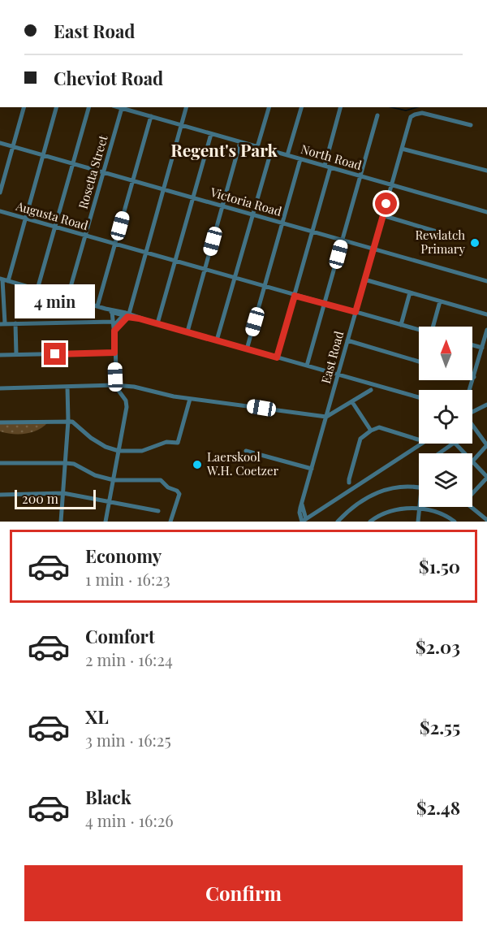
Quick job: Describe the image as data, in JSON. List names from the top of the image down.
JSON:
{
  "streets": {
    "street": [
      "North Road",
      "Rosetta Street",
      "Victoria Road",
      "Augusta Road",
      "East Road"
    ]
  },
  "crossings": [
    ["North Road", "Rosetta Street"],
    ["North Road", "East Road"],
    ["Rosetta Street", "Victoria Road"],
    ["Rosetta Street", "Augusta Road"],
    ["Victoria Road", "East Road"],
    ["Augusta Road", "East Road"]
  ],
  "districts": ["Regent's Park"],
  "places": ["Rewlatch Primary", "Laerskool W.H. Coetzer"],
  "scale_bar": "200 m",
  "north": "top",
  "page": {
    "banner": ["East Road", "Cheviot Road"],
    "bubble": "4 min",
    "scale": "200 m",
    "list": [
      {
        "name": "Economy",
        "note": "1 min · 16:23",
        "value": "$1.50"
      },
      {
        "name": "Comfort",
        "note": "2 min · 16:24",
        "value": "$2.03"
      },
      {
        "name": "XL",
        "note": "3 min · 16:25",
        "value": "$2.55"
      },
      {
        "name": "Black",
        "note": "4 min · 16:26",
        "value": "$2.48"
      }
    ],
    "buttons": "Confirm"
  }
}
